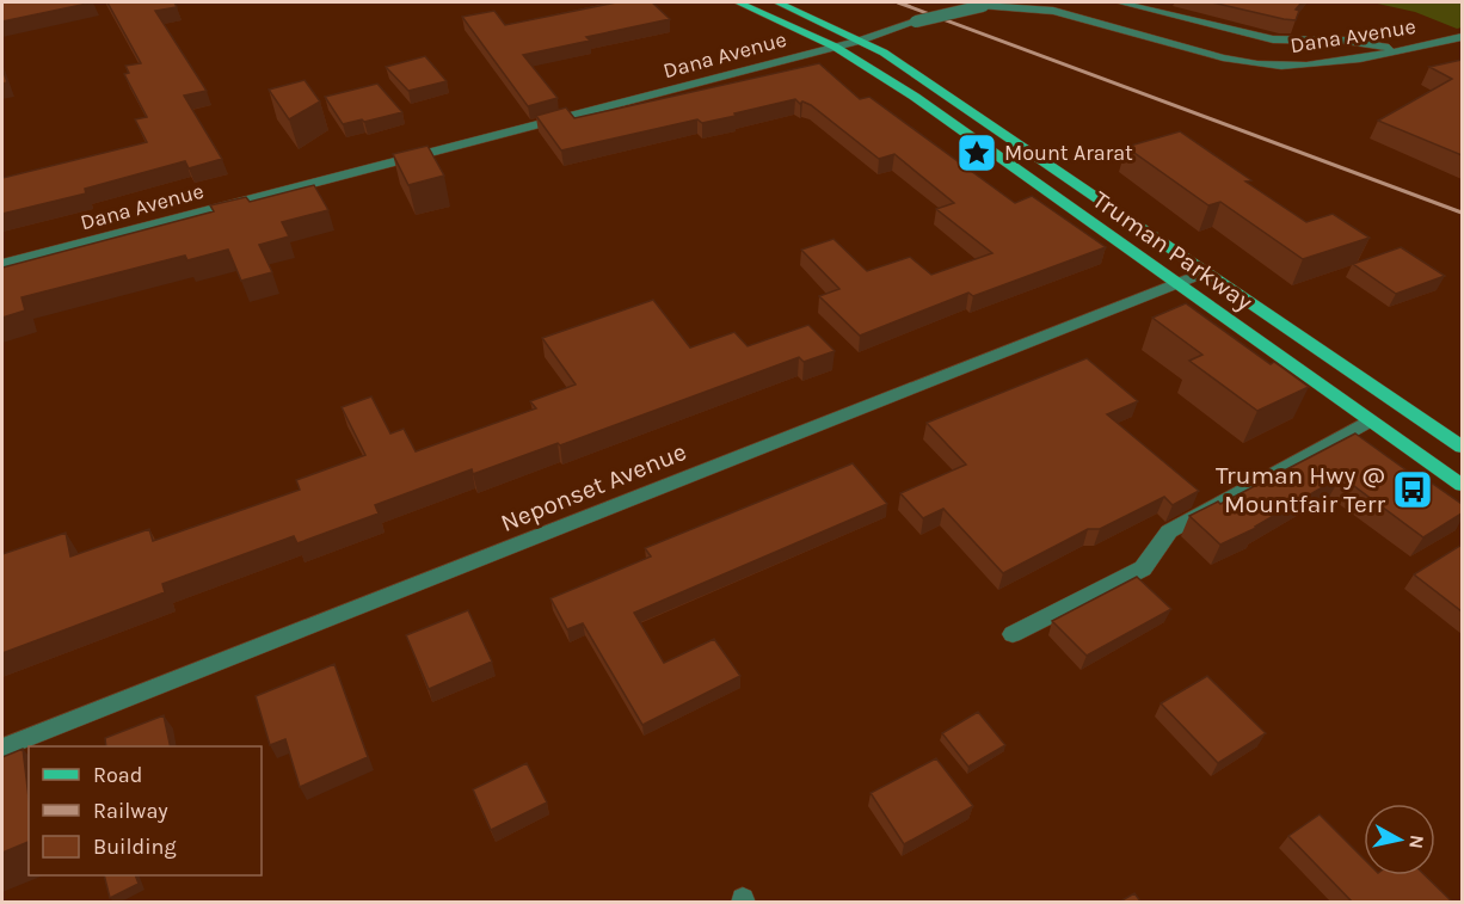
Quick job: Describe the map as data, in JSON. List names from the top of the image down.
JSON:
{
  "streets": {
    "main road": ["Truman Parkway"],
    "street": ["Dana Avenue", "Neponset Avenue"]
  },
  "crossings": [
    ["Dana Avenue", "Truman Parkway"],
    ["Truman Parkway", "Neponset Avenue"]
  ],
  "places": {
    "place": ["Mount Ararat"],
    "bus stop": ["Truman Hwy @ Mountfair Terr"]
  },
  "legend": ["Road", "Railway", "Building"],
  "north": "right"
}
